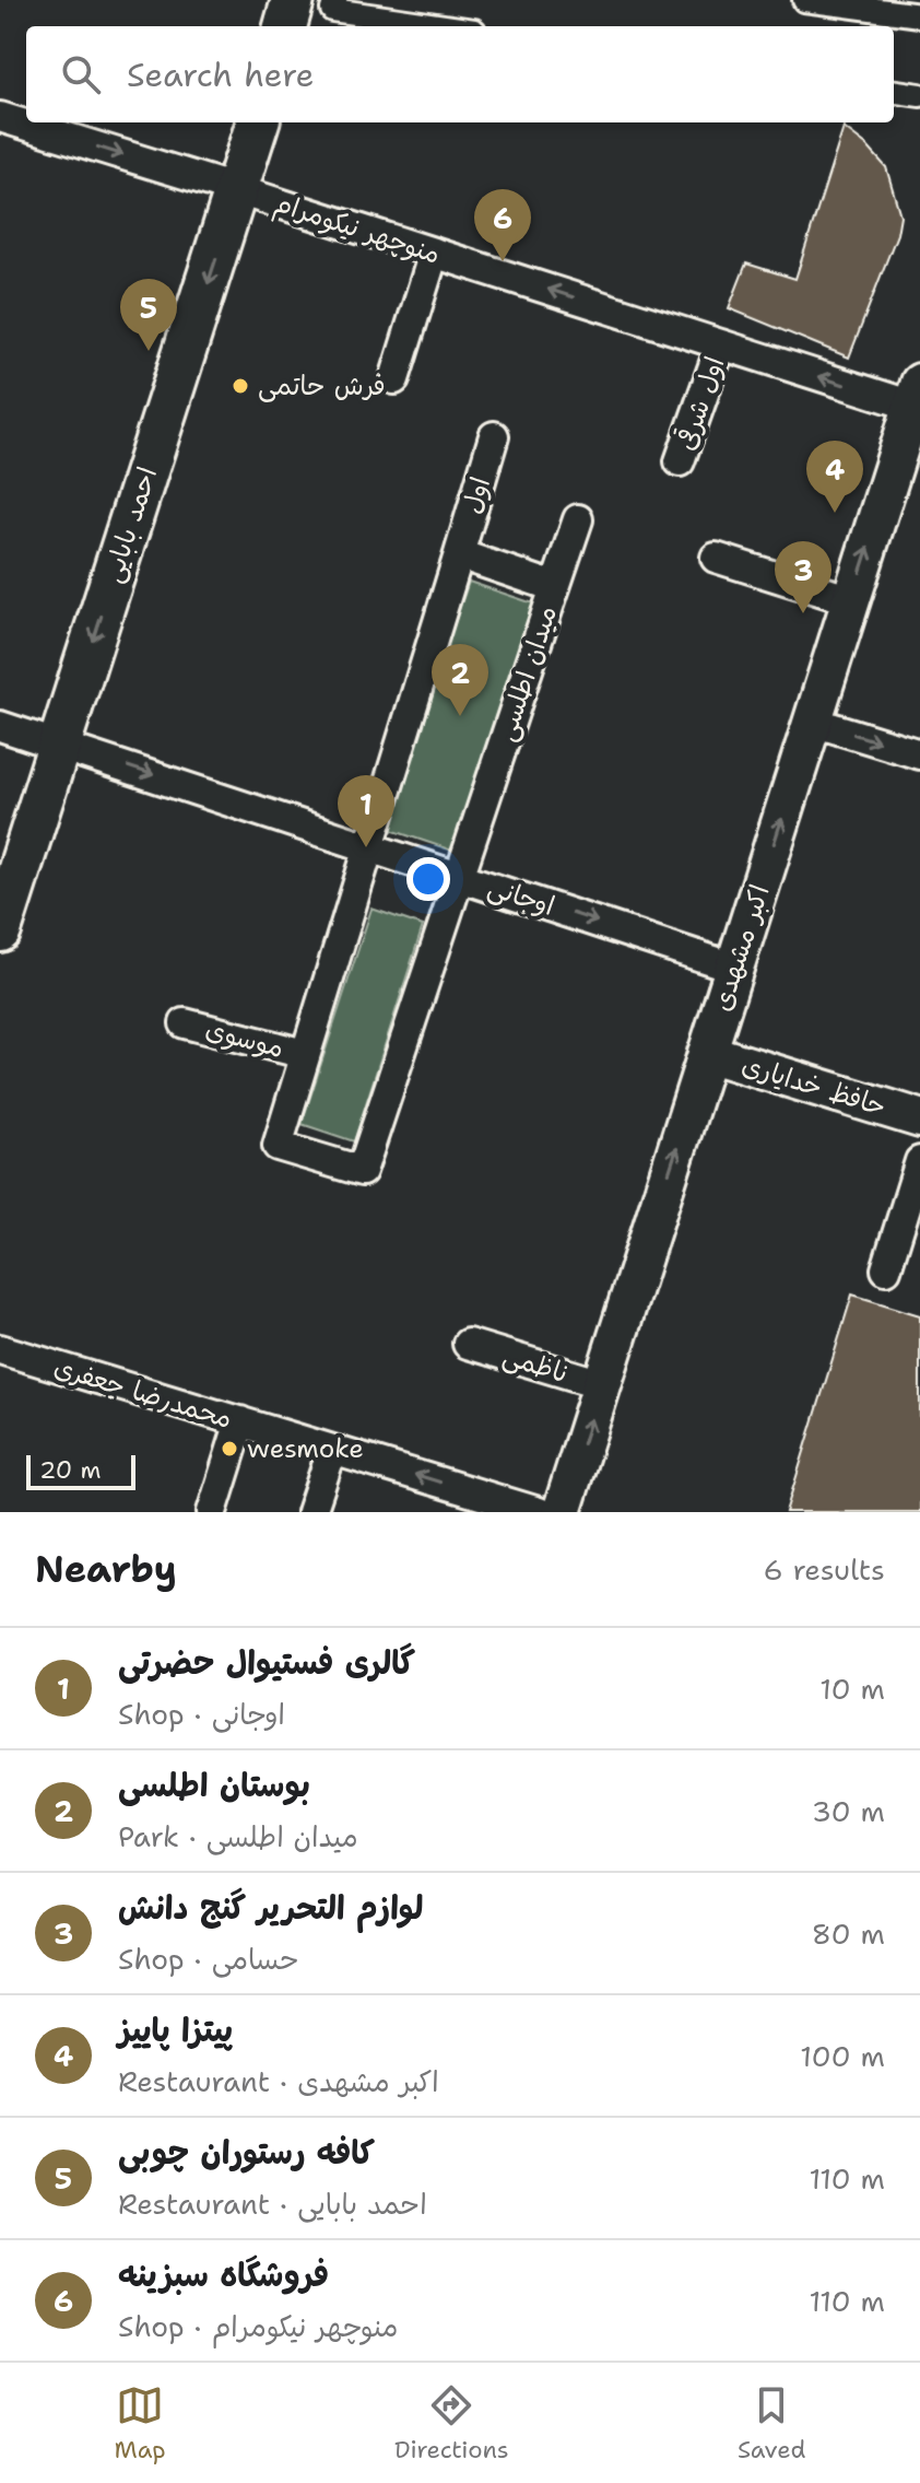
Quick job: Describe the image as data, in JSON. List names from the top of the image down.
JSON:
{
  "streets": {
    "main road": ["احمد بابایی"],
    "street": [
      "منوچهر نیکومرام",
      "اول شرقی",
      "اول",
      "میدان اطلسی",
      "اوجانی",
      "اکبر مشهدی",
      "موسوی",
      "حافظ خدایاری",
      "ناظمی",
      "محمدرضا جعفری"
    ]
  },
  "crossings": [
    ["منوچهر نیکومرام", "اول شرقی"],
    ["منوچهر نیکومرام", "احمد بابایی"],
    ["منوچهر نیکومرام", "اکبر مشهدی"],
    ["اول", "میدان اطلسی"],
    ["احمد بابایی", "اوجانی"],
    ["میدان اطلسی", "اوجانی"],
    ["میدان اطلسی", "موسوی"],
    ["اوجانی", "اکبر مشهدی"],
    ["اکبر مشهدی", "حافظ خدایاری"],
    ["اکبر مشهدی", "ناظمی"]
  ],
  "one_way": [
    "احمد بابایی",
    "اوجانی",
    "اکبر مشهدی",
    "محمدرضا جعفری"
  ],
  "places": ["فرش حاتمی", "wesmoke"],
  "scale_bar": "20 m",
  "page": {
    "search": "Search here",
    "pins": [
      "6",
      "5",
      "4",
      "3",
      "2",
      "1"
    ],
    "scale": "20 m",
    "heading": ["Nearby", "6 results"],
    "list": [
      {
        "mark": "1",
        "name": "گالری فستیوال حضرتی",
        "note": "Shop · اوجانی",
        "value": "10 m"
      },
      {
        "mark": "2",
        "name": "بوستان اطلسی",
        "note": "Park · میدان اطلسی",
        "value": "30 m"
      },
      {
        "mark": "3",
        "name": "لوازم التحریر گنج دانش",
        "note": "Shop · حسامی",
        "value": "80 m"
      },
      {
        "mark": "4",
        "name": "پیتزا پاییز",
        "note": "Restaurant · اکبر مشهدی",
        "value": "100 m"
      },
      {
        "mark": "5",
        "name": "کافه رستوران چوبی",
        "note": "Restaurant · احمد بابایی",
        "value": "110 m"
      },
      {
        "mark": "6",
        "name": "فروشگاه سبزینه",
        "note": "Shop · منوچهر نیکومرام",
        "value": "110 m"
      }
    ],
    "nav": ["Map", "Directions", "Saved"]
  }
}
